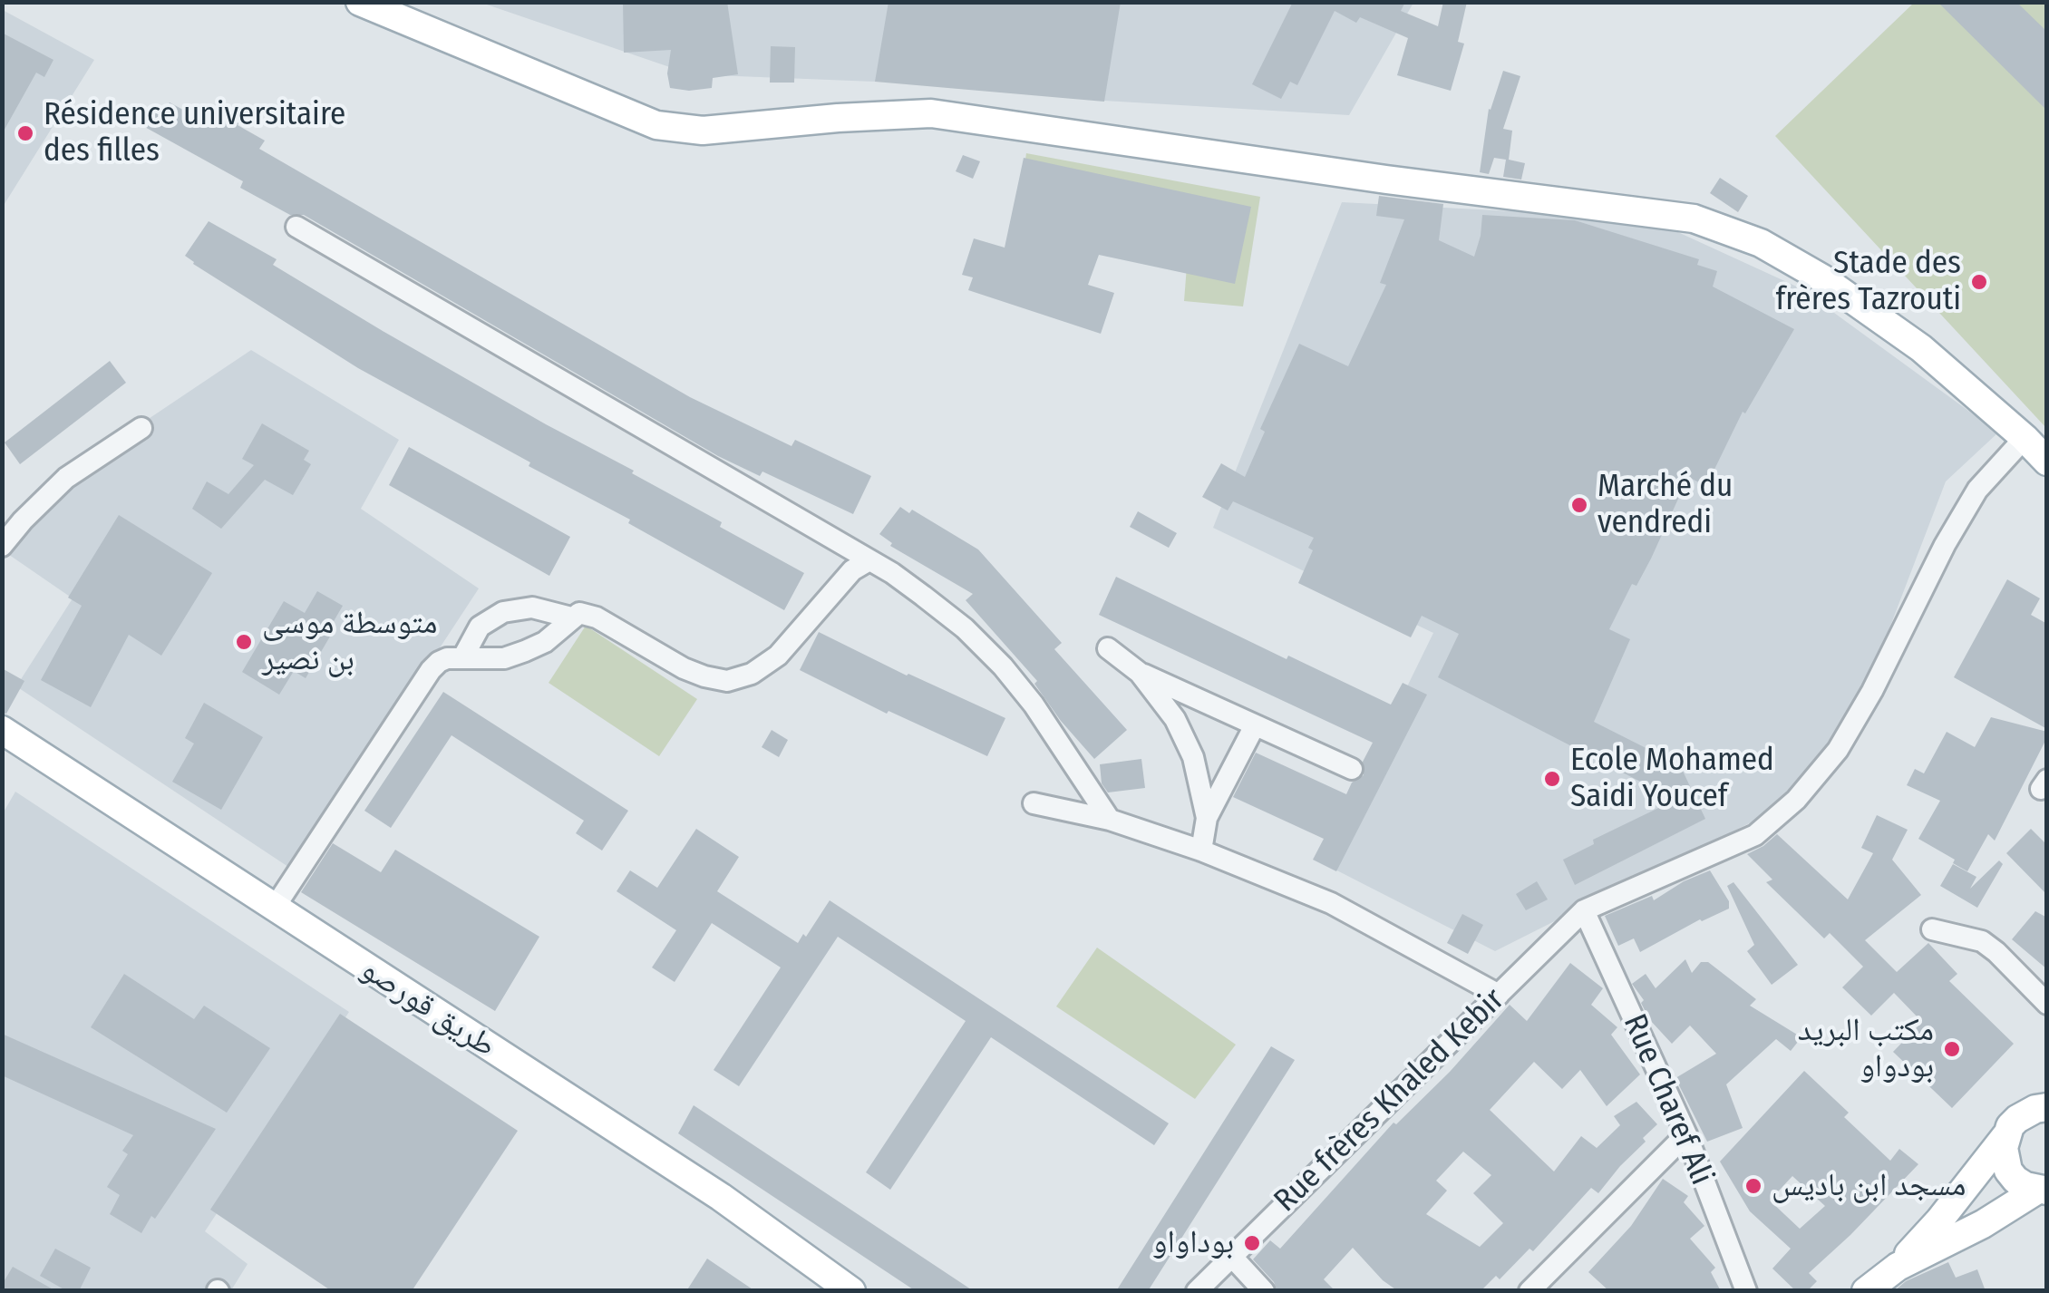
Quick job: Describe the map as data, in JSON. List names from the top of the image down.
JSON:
{
  "streets": {
    "main road": ["طريق قورصو"],
    "street": ["Rue Charef Ali", "Rue frères Khaled Kebir"]
  },
  "crossings": [
    ["Rue Charef Ali", "Rue frères Khaled Kebir"]
  ],
  "places": [
    "Résidence universitaire des filles",
    "Stade des frères Tazrouti",
    "Marché du vendredi",
    "متوسطة موسى بن نصير",
    "Ecole Mohamed Saidi Youcef",
    "مكتب البريد بودواو",
    "مسجد ابن باديس",
    "بوداواو"
  ]
}
